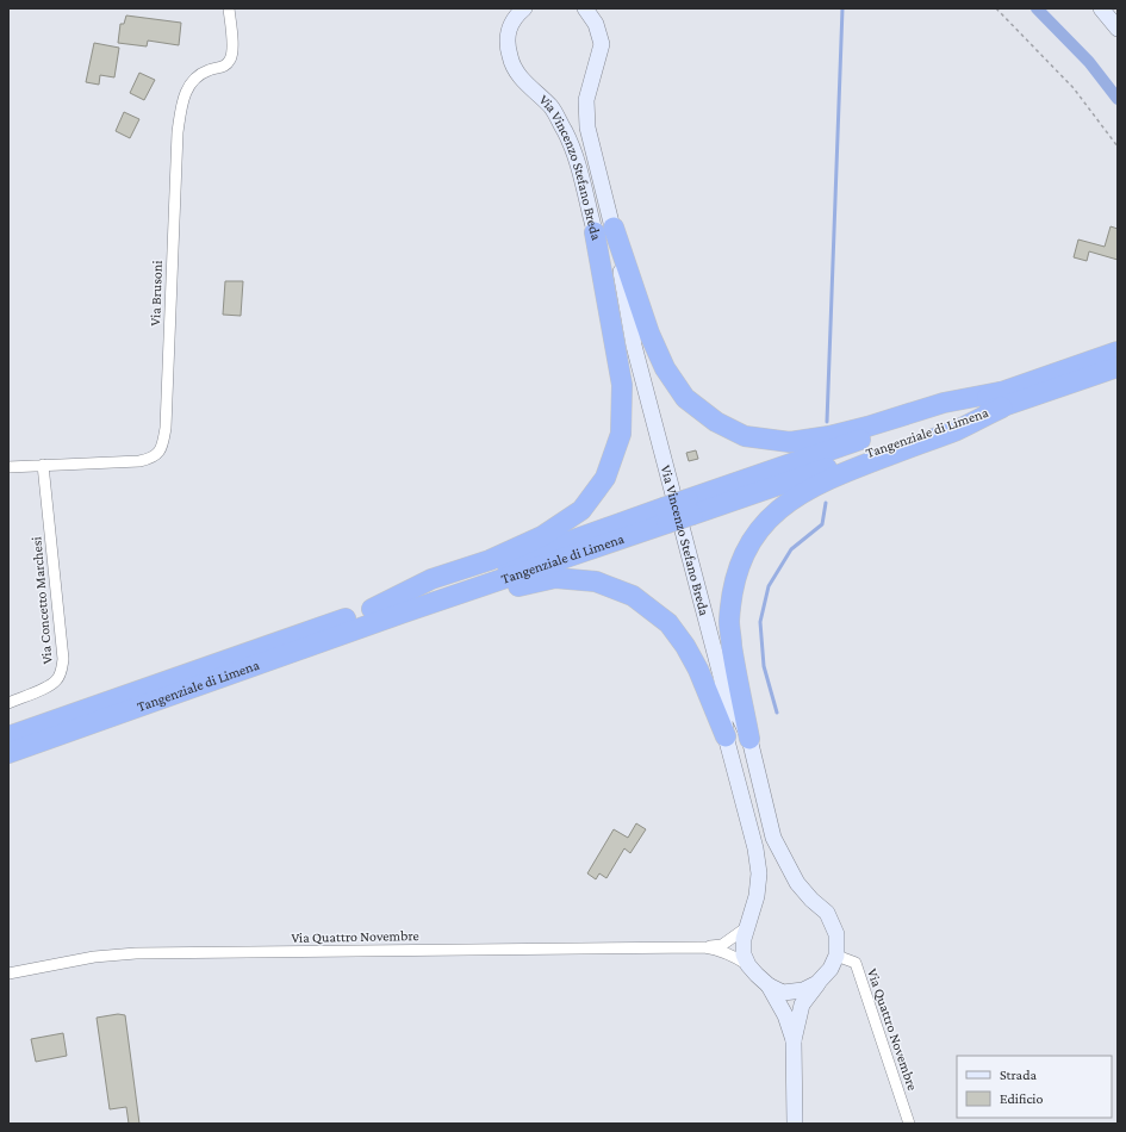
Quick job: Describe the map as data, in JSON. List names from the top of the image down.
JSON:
{
  "streets": {
    "highway": ["Tangenziale di Limena"],
    "street": [
      "Via Vincenzo Stefano Breda",
      "Via Brusoni",
      "Via Concetto Marchesi",
      "Via Quattro Novembre"
    ]
  },
  "crossings": [
    ["Via Vincenzo Stefano Breda", "Via Quattro Novembre"],
    ["Via Brusoni", "Via Concetto Marchesi"]
  ],
  "legend": ["Strada", "Edificio"]
}
